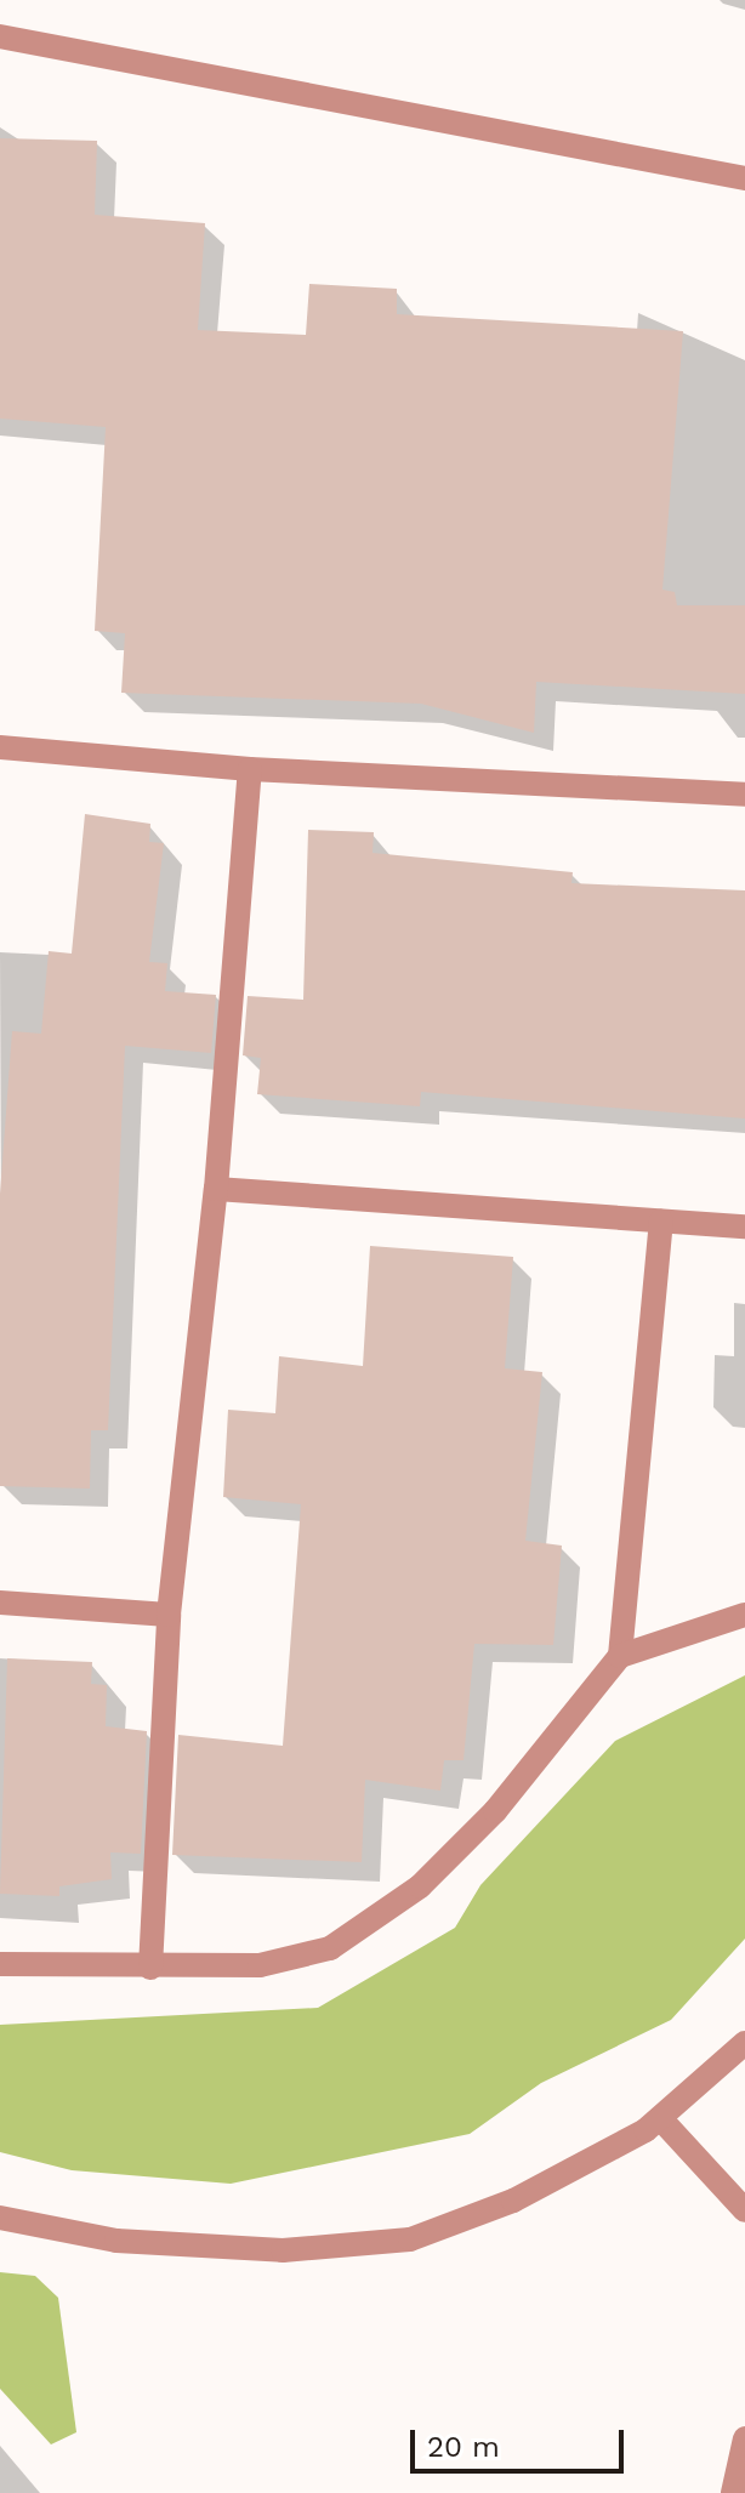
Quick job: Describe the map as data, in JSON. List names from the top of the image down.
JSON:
{
  "scale_bar": "20 m"
}
